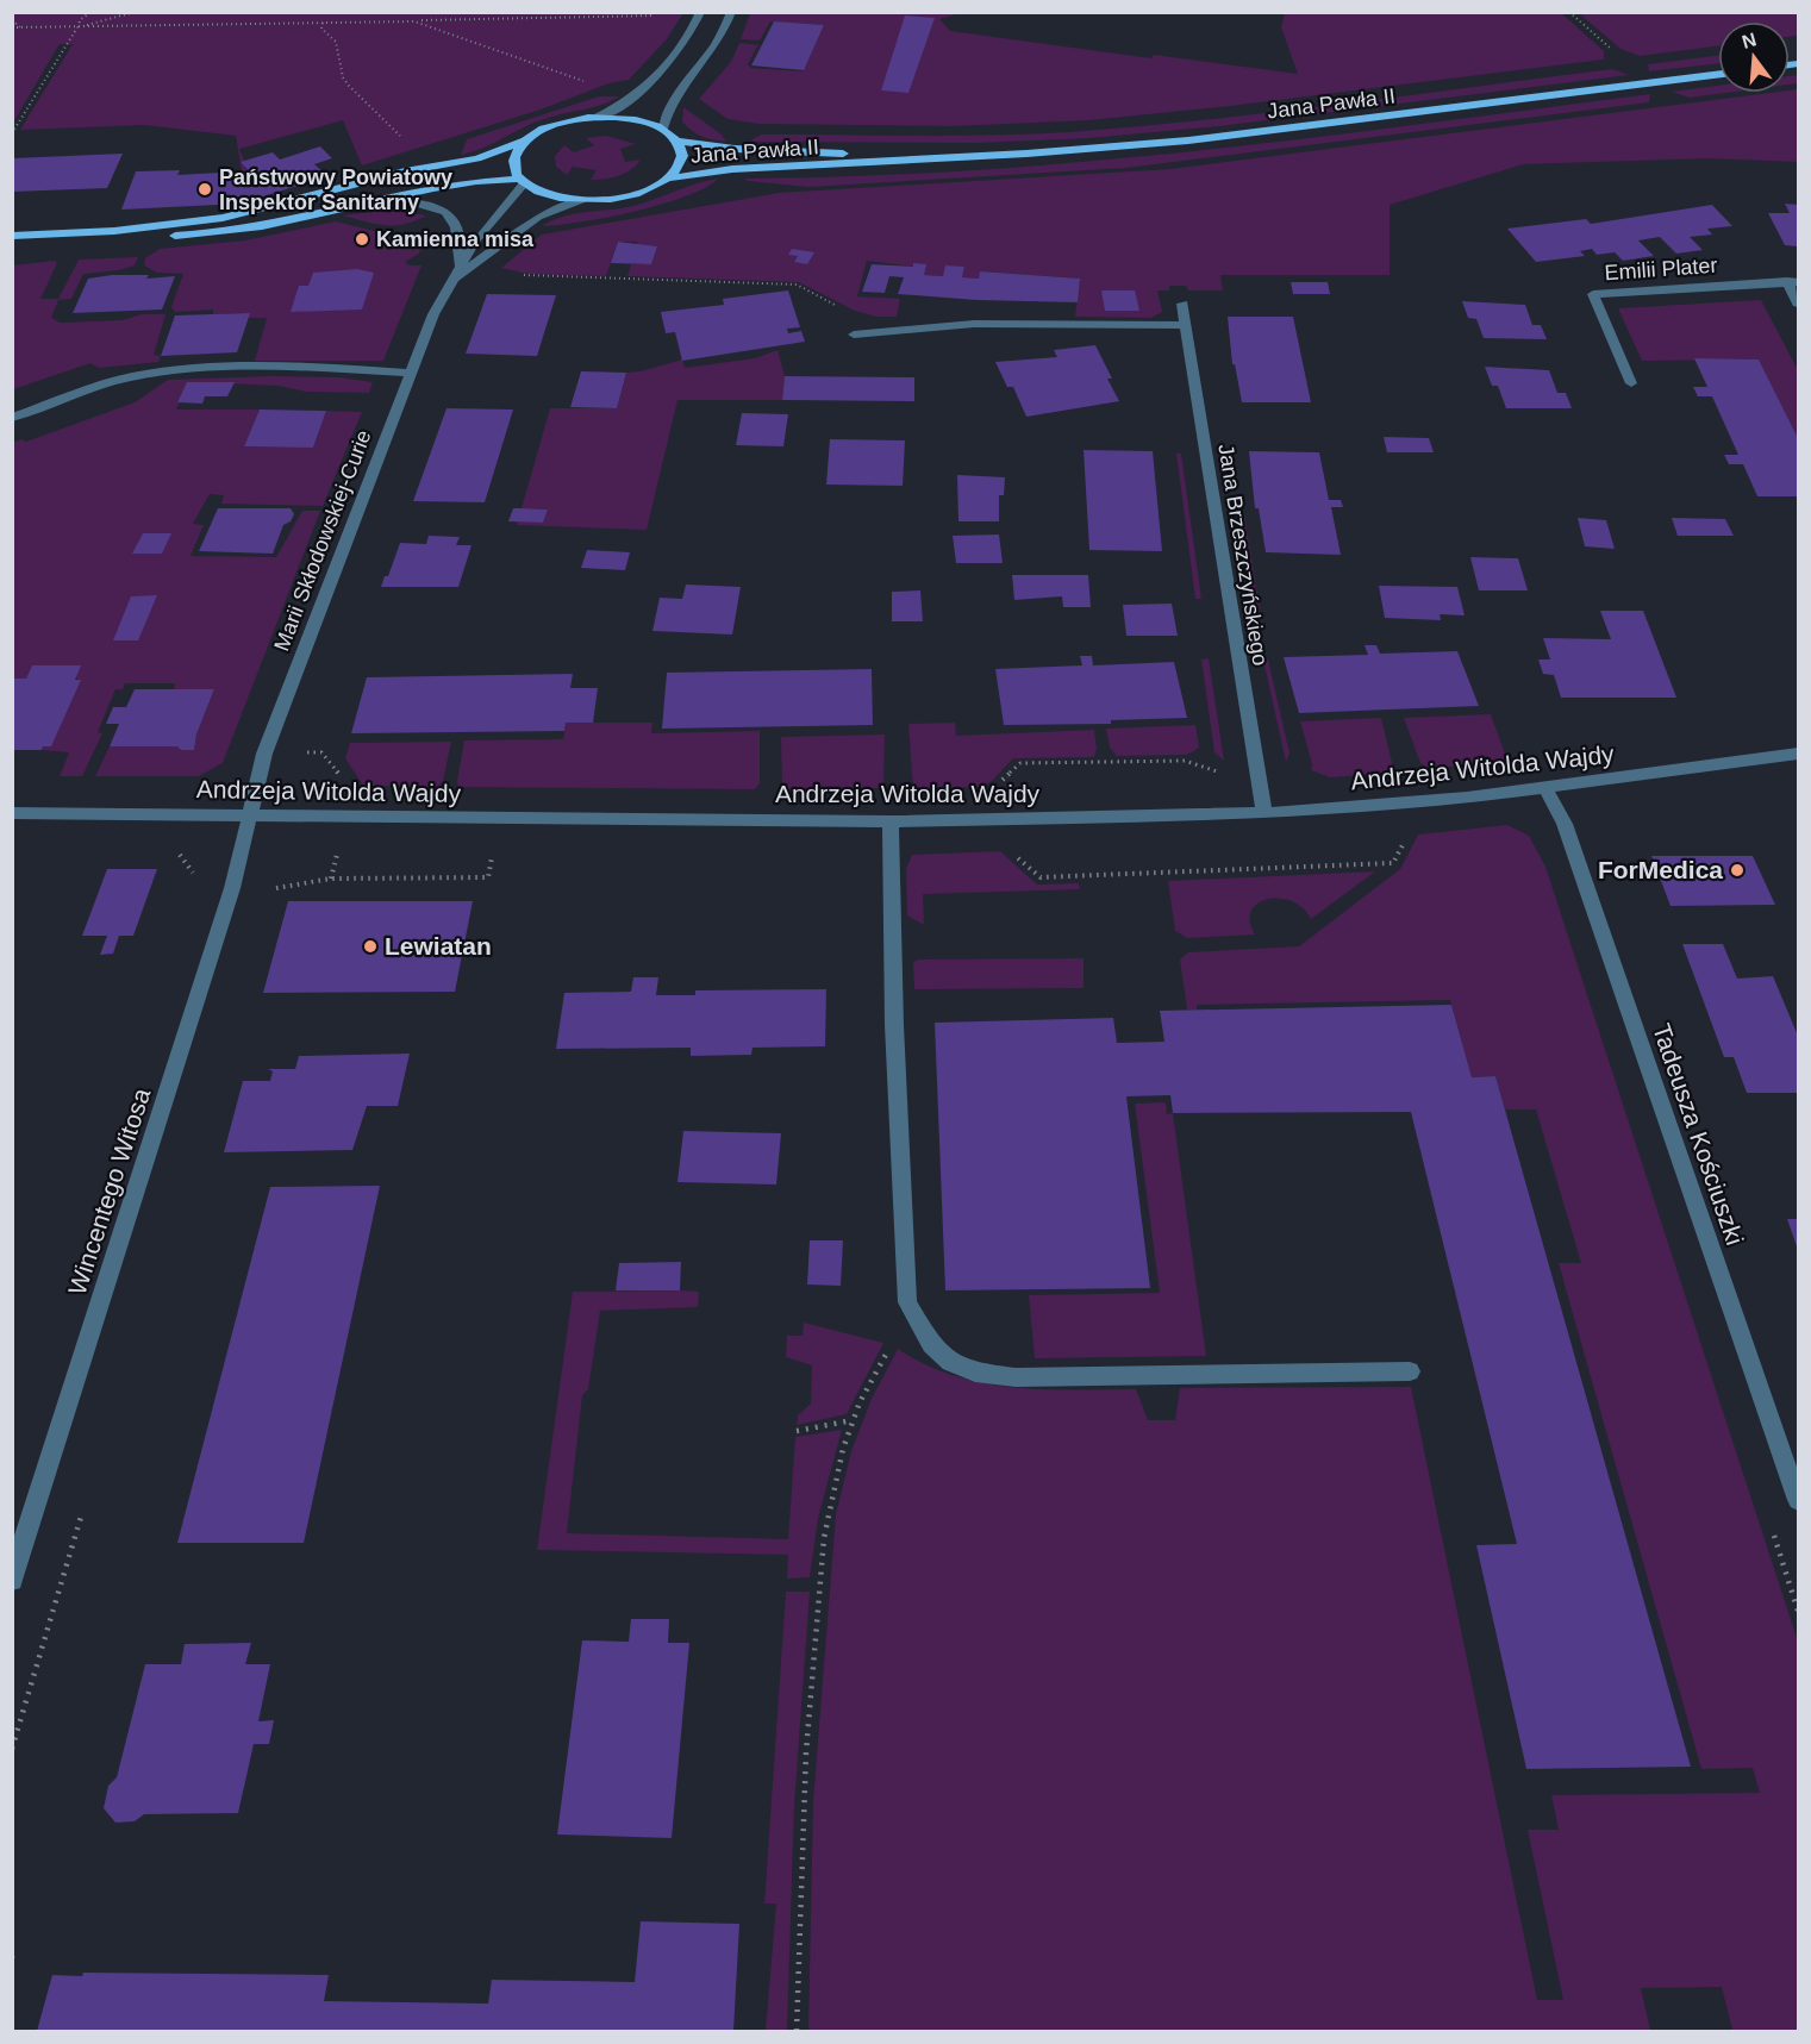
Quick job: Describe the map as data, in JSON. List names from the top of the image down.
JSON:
{
  "streets": {
    "main road": ["Jana Pawła II"],
    "street": [
      "Emilii Plater",
      "Marii Skłodowskiej-Curie",
      "Jana Brzeszczyńskiego",
      "Andrzeja Witolda Wajdy",
      "Tadeusza Kościuszki",
      "Wincentego Witosa"
    ]
  },
  "crossings": [
    ["Jana Pawła II", "Marii Skłodowskiej-Curie"],
    ["Marii Skłodowskiej-Curie", "Andrzeja Witolda Wajdy"],
    ["Marii Skłodowskiej-Curie", "Wincentego Witosa"],
    ["Jana Brzeszczyńskiego", "Andrzeja Witolda Wajdy"],
    ["Andrzeja Witolda Wajdy", "Tadeusza Kościuszki"],
    ["Andrzeja Witolda Wajdy", "Wincentego Witosa"]
  ],
  "places": [
    "Państwowy Powiatowy Inspektor Sanitarny",
    "Kamienna misa",
    "ForMedica",
    "Lewiatan"
  ],
  "north": "top"
}
